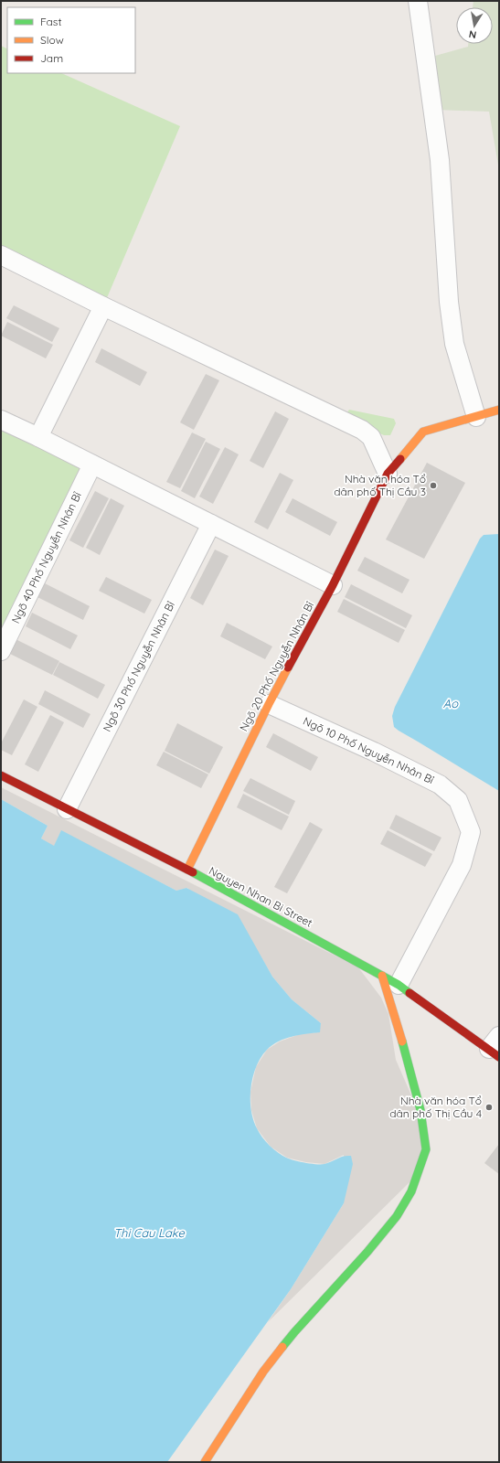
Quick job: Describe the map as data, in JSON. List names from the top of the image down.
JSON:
{
  "streets": {
    "street": [
      "Ngõ 40 Phố Nguyễn Nhân Bỉ",
      "Ngõ 30 Phố Nguyễn Nhân Bỉ",
      "Ngõ 20 Phố Nguyễn Nhân Bỉ",
      "Ngõ 10 Phố Nguyễn Nhân Bỉ",
      "Nguyen Nhan Bi Street"
    ]
  },
  "crossings": [
    ["Ngõ 30 Phố Nguyễn Nhân Bỉ", "Nguyen Nhan Bi Street"],
    ["Ngõ 20 Phố Nguyễn Nhân Bỉ", "Ngõ 10 Phố Nguyễn Nhân Bỉ"],
    ["Ngõ 20 Phố Nguyễn Nhân Bỉ", "Nguyen Nhan Bi Street"],
    ["Ngõ 10 Phố Nguyễn Nhân Bỉ", "Nguyen Nhan Bi Street"]
  ],
  "water": ["Ao", "Thi Cau Lake"],
  "places": ["Nhà văn hóa Tổ dân phố Thị Cầu 3", "Nhà văn hóa Tổ dân phố Thị Cầu 4"],
  "legend": ["Fast", "Slow", "Jam"],
  "north": "bottom"
}
